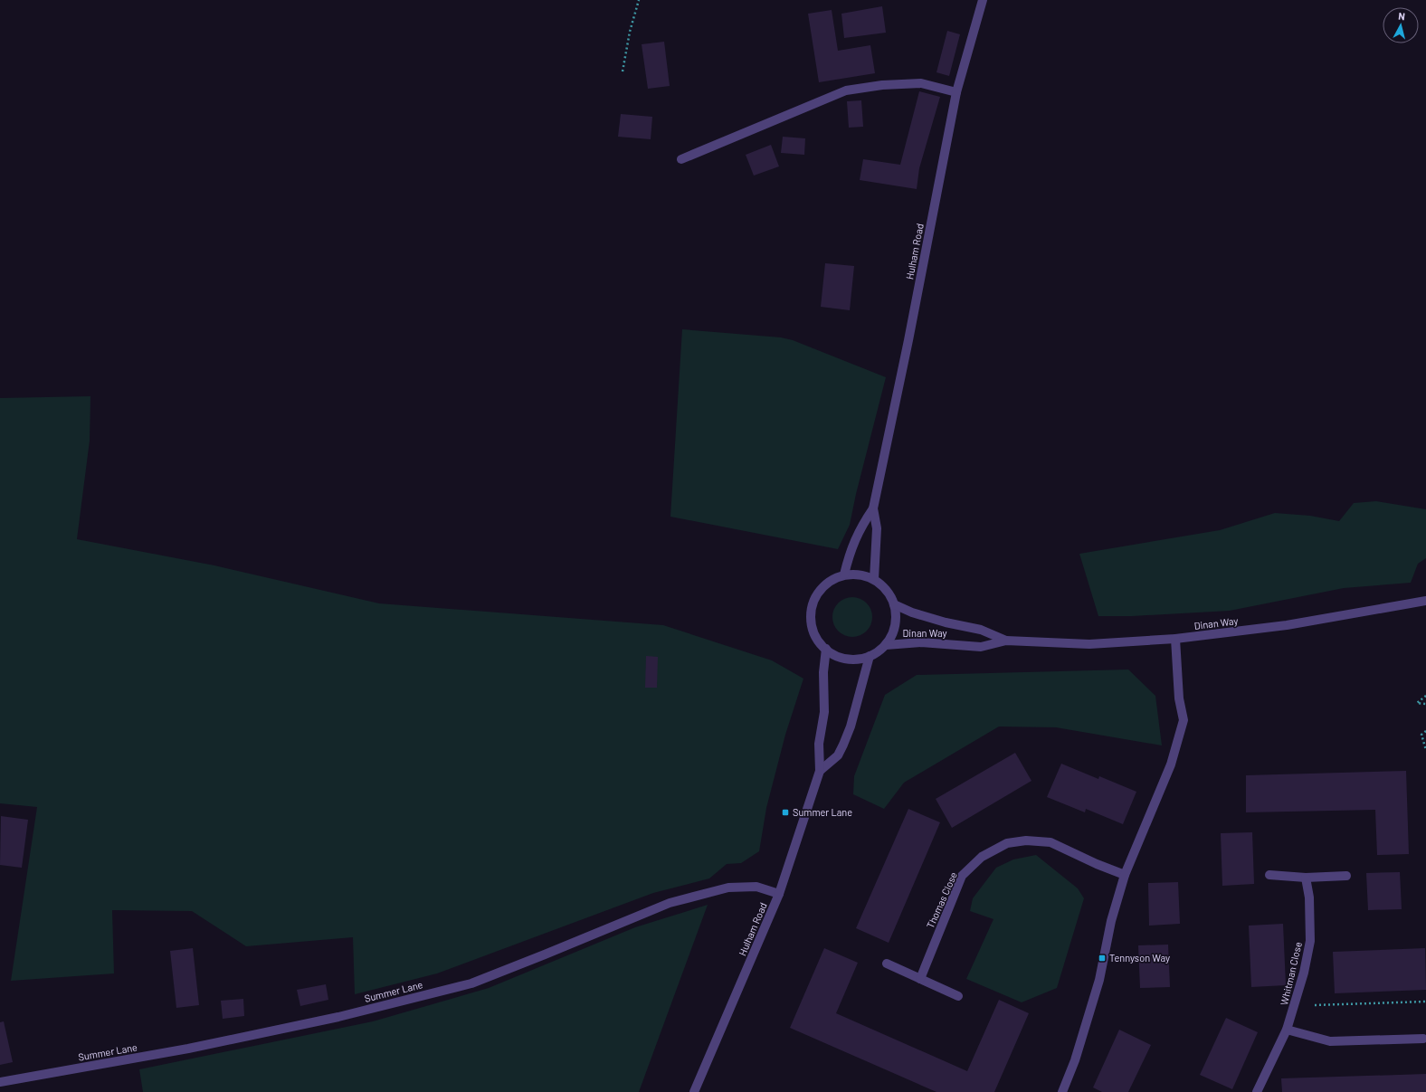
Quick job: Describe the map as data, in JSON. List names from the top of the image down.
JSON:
{
  "streets": {
    "street": [
      "Hulham Road",
      "Dinan Way",
      "Thomas Close",
      "Whitman Close",
      "Summer Lane"
    ]
  },
  "crossings": [
    ["Hulham Road", "Dinan Way"],
    ["Hulham Road", "Summer Lane"]
  ],
  "places": {
    "transit": ["Summer Lane", "Tennyson Way"]
  },
  "north": "top"
}
